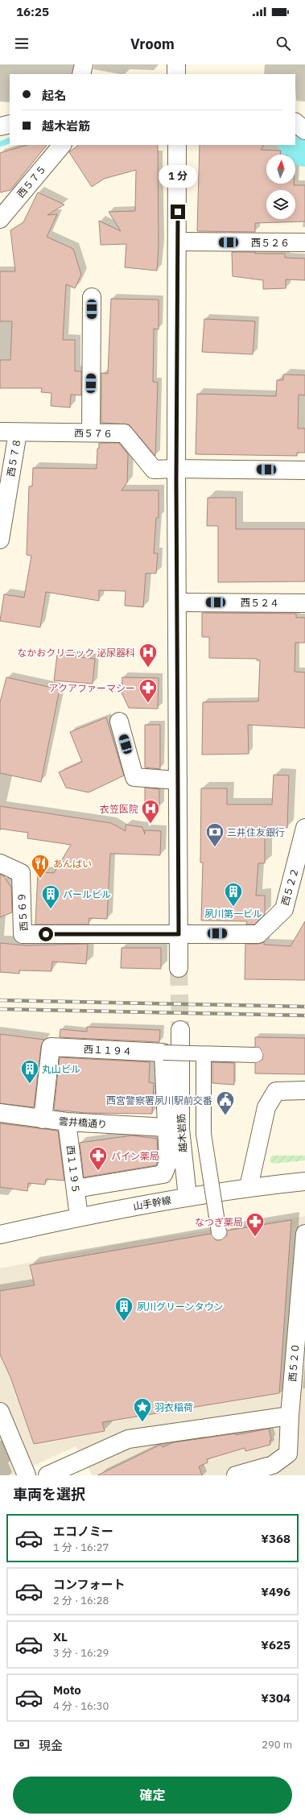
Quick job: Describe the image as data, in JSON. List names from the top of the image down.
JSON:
{
  "streets": {
    "street": [
      "西５７５",
      "西５２６",
      "西５７６",
      "西５７８",
      "西５２４",
      "西５２２",
      "西５６９",
      "西１１９４",
      "雲井橋通り",
      "越木岩筋",
      "西１１９５",
      "山手幹線",
      "西５２０"
    ]
  },
  "crossings": [
    ["西５７６", "西５７８"],
    ["西５２２", "西５６９"],
    ["西１１９４", "雲井橋通り"],
    ["雲井橋通り", "西１１９５"],
    ["越木岩筋", "山手幹線"],
    ["西１１９５", "山手幹線"]
  ],
  "places": {
    "hospital": ["なかおクリニック 泌尿器科", "衣笠医院"],
    "pharmacy": ["アクアファーマシー", "パイン薬局", "なつぎ薬局"],
    "bank": ["三井住友銀行"],
    "restaurant": ["あんばい"],
    "building": [
      "夙川第一ビル",
      "パールビル",
      "丸山ビル",
      "夙川グリーンタウン"
    ],
    "public building": ["西宮警察署夙川駅前交番"],
    "place": ["羽衣稲荷"]
  },
  "north": "top",
  "page": {
    "status": "16:25",
    "header": "Vroom",
    "banner": ["起名", "越木岩筋"],
    "bubble": "1 分",
    "heading": "車両を選択",
    "list": [
      {
        "name": "エコノミー",
        "note": "1 分 · 16:27",
        "value": "¥368"
      },
      {
        "name": "コンフォート",
        "note": "2 分 · 16:28",
        "value": "¥496"
      },
      {
        "name": "XL",
        "note": "3 分 · 16:29",
        "value": "¥625"
      },
      {
        "name": "Moto",
        "note": "4 分 · 16:30",
        "value": "¥304"
      }
    ],
    "pay": ["現金", "290 m"],
    "buttons": "確定"
  }
}
